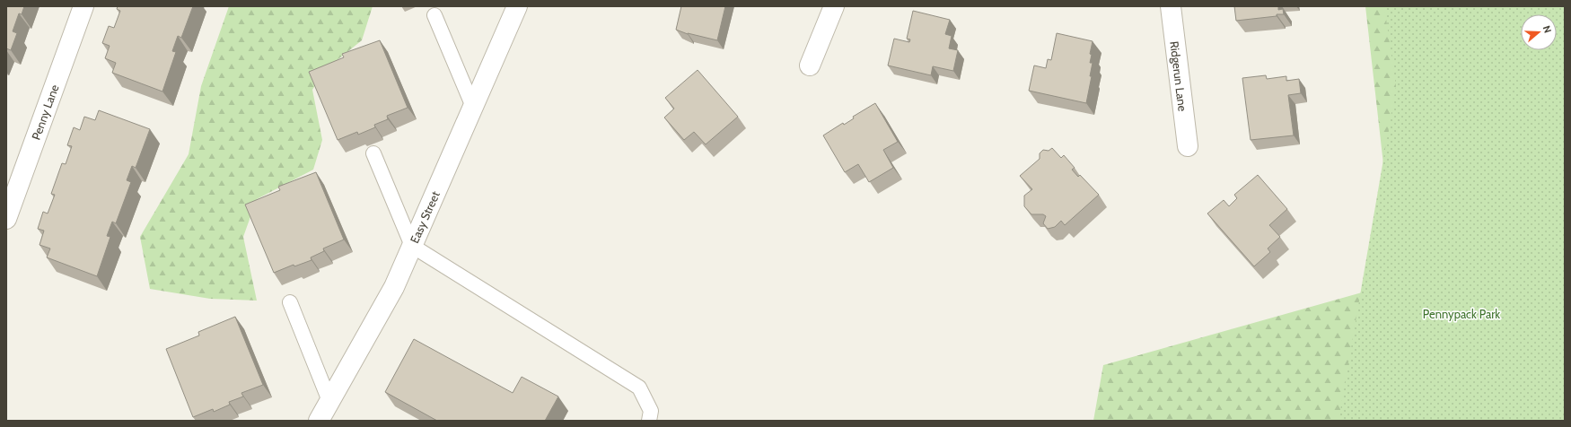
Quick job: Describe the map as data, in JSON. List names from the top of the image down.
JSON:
{
  "streets": {
    "street": ["Ridgerun Lane", "Penny Lane", "Easy Street"]
  },
  "parks": ["Pennypack Park"],
  "north": "right"
}
